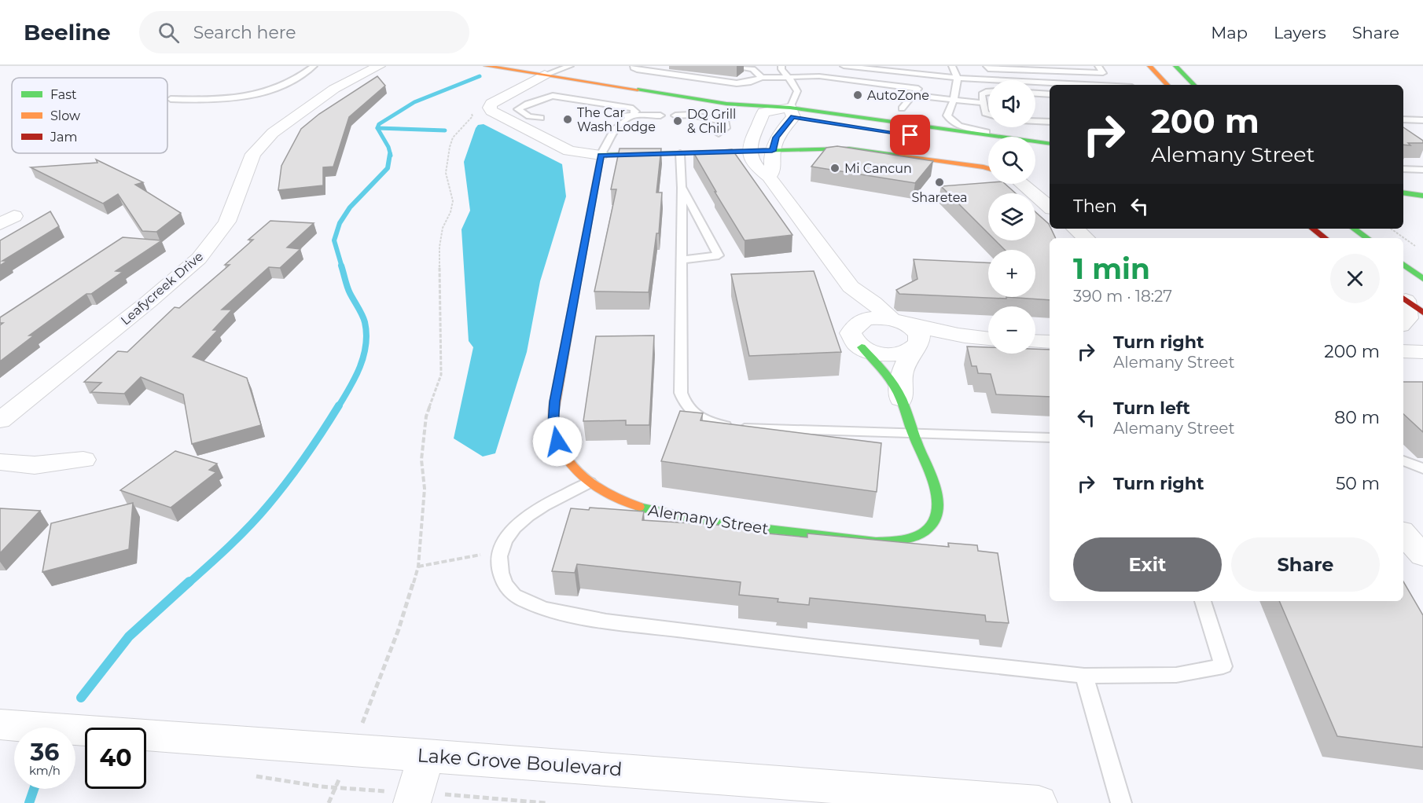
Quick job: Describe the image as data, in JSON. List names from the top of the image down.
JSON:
{
  "streets": {
    "main road": ["Alemany Street"],
    "street": ["Leafycreek Drive", "Lake Grove Boulevard"]
  },
  "places": [
    "AutoZone",
    "The Car Wash Lodge",
    "DQ Grill & Chill",
    "Mi Cancun",
    "Sharetea"
  ],
  "legend": ["Fast", "Slow", "Jam"],
  "page": {
    "header": "Beeline",
    "search": "Search here",
    "nav": ["Map", "Layers", "Share"],
    "map_buttons": ["+", "−"],
    "turn": ["200 m", "Alemany Street"],
    "then": "Then",
    "heading": ["1 min", "390 m · 18:27"],
    "list": [
      {
        "name": "Turn right",
        "note": "Alemany Street",
        "value": "200 m"
      },
      {
        "name": "Turn left",
        "note": "Alemany Street",
        "value": "80 m"
      },
      {
        "name": "Turn right",
        "value": "50 m"
      }
    ],
    "buttons": ["Exit", "Share"],
    "speed": "36 km/h",
    "limit": "40"
  }
}
